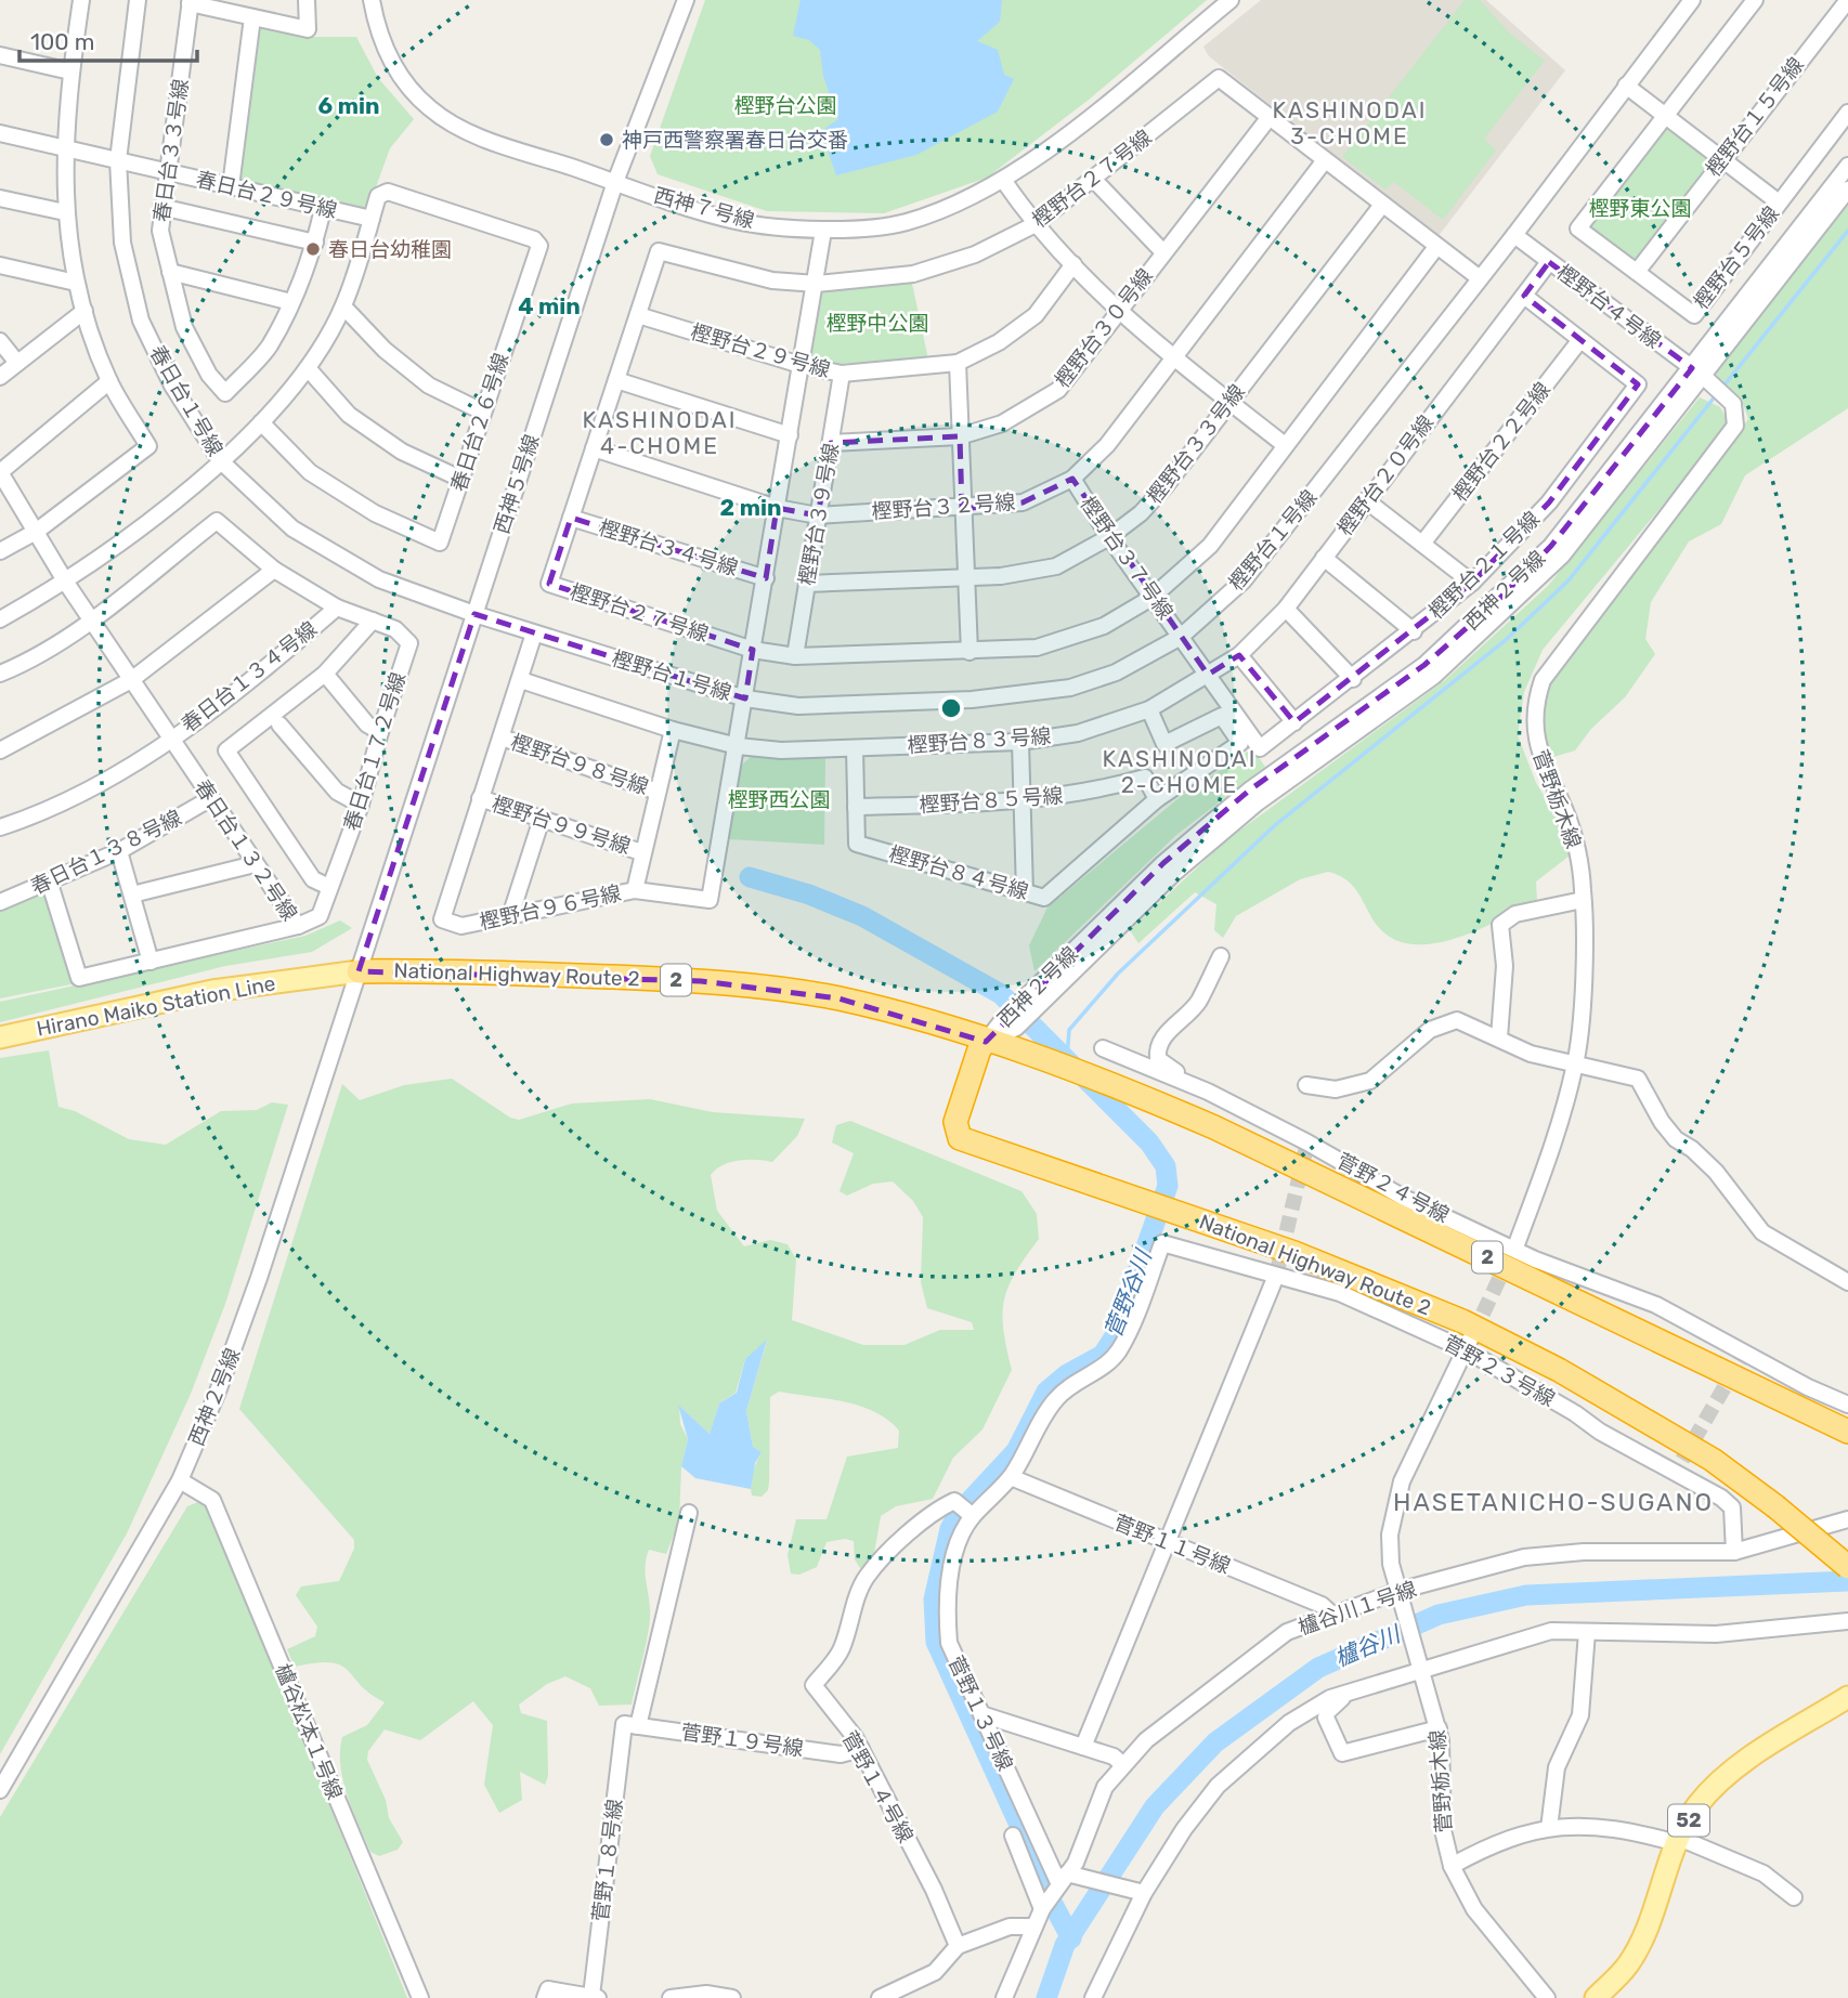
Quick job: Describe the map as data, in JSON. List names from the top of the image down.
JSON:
{
  "streets": {
    "highway": ["National Highway Route 2", "2"],
    "main road": ["Hirano Maiko Station Line", "52"],
    "street": [
      "樫野台１５号線",
      "春日台３３号線",
      "樫野台２７号線",
      "春日台２９号線",
      "西神７号線",
      "樫野台５号線",
      "樫野台４号線",
      "樫野台３０号線",
      "樫野台２９号線",
      "春日台１号線",
      "春日台２６号線",
      "樫野台２２号線",
      "樫野台３３号線",
      "樫野台２０号線",
      "西神５号線",
      "樫野台３２号線",
      "樫野台３９号線",
      "樫野台１号線",
      "樫野台３４号線",
      "樫野台３７号線",
      "樫野台２１号線",
      "西神２号線",
      "春日台１３４号線",
      "樫野台８３号線",
      "春日台１７２号線",
      "樫野台９８号線",
      "菅野栃木線",
      "樫野台８５号線",
      "樫野台９９号線",
      "春日台１３２号線",
      "春日台１３８号線",
      "樫野台８４号線",
      "樫野台９６号線",
      "菅野２４号線",
      "菅野２３号線",
      "菅野１１号線",
      "櫨谷川１号線",
      "菅野１３号線",
      "櫨谷松本１号線",
      "菅野１９号線",
      "菅野１４号線",
      "菅野１８号線"
    ]
  },
  "crossings": [
    ["樫野台１５号線", "樫野台５号線"],
    ["春日台３３号線", "春日台２９号線"],
    ["樫野台２７号線", "樫野台３０号線"],
    ["樫野台２７号線", "樫野台２９号線"],
    ["樫野台２７号線", "樫野台３３号線"],
    ["樫野台２７号線", "樫野台３２号線"],
    ["樫野台２７号線", "樫野台３９号線"],
    ["樫野台２７号線", "樫野台１号線"],
    ["樫野台２７号線", "樫野台３４号線"],
    ["樫野台２７号線", "樫野台３７号線"],
    ["樫野台２７号線", "樫野台９６号線"],
    ["春日台２９号線", "春日台１号線"],
    ["春日台２９号線", "春日台２６号線"],
    ["西神７号線", "西神５号線"],
    ["西神７号線", "樫野台９６号線"],
    ["樫野台４号線", "樫野台２０号線"],
    ["樫野台４号線", "樫野台１号線"],
    ["樫野台４号線", "西神２号線"],
    ["樫野台４号線", "菅野栃木線"],
    ["樫野台３０号線", "樫野台３９号線"],
    ["樫野台２９号線", "樫野台３９号線"],
    ["樫野台２９号線", "樫野台９６号線"],
    ["春日台１号線", "春日台２６号線"],
    ["春日台１号線", "西神５号線"],
    ["春日台１号線", "樫野台１号線"],
    ["春日台２６号線", "春日台１３２号線"],
    ["樫野台２２号線", "樫野台２１号線"],
    ["樫野台３３号線", "樫野台３９号線"],
    ["樫野台３３号線", "樫野台３７号線"],
    ["樫野台２０号線", "樫野台２１号線"],
    ["樫野台２０号線", "樫野台８３号線"],
    ["西神５号線", "樫野台１号線"],
    ["西神５号線", "西神２号線"],
    ["西神５号線", "National Highway Route 2"],
    ["西神５号線", "Hirano Maiko Station Line"],
    ["樫野台３２号線", "樫野台３９号線"],
    ["樫野台３２号線", "樫野台３７号線"],
    ["樫野台３２号線", "樫野台９６号線"],
    ["樫野台１号線", "樫野台３７号線"],
    ["樫野台１号線", "樫野台２１号線"],
    ["樫野台１号線", "樫野台９６号線"],
    ["樫野台３４号線", "樫野台９６号線"],
    ["樫野台３７号線", "樫野台２１号線"],
    ["樫野台２１号線", "樫野台８３号線"],
    ["西神２号線", "菅野栃木線"],
    ["西神２号線", "National Highway Route 2"],
    ["西神２号線", "Hirano Maiko Station Line"],
    ["西神２号線", "櫨谷松本１号線"],
    ["春日台１３４号線", "春日台１７２号線"],
    ["春日台１３４号線", "春日台１３２号線"],
    ["樫野台８３号線", "樫野台８４号線"],
    ["樫野台８３号線", "樫野台９６号線"],
    ["春日台１７２号線", "春日台１３２号線"],
    ["樫野台９８号線", "樫野台９６号線"],
    ["菅野栃木線", "櫨谷川１号線"],
    ["樫野台８５号線", "樫野台８４号線"],
    ["樫野台９９号線", "樫野台９６号線"],
    ["春日台１３２号線", "春日台１３８号線"],
    ["National Highway Route 2", "Hirano Maiko Station Line"],
    ["菅野２３号線", "櫨谷川１号線"],
    ["菅野２３号線", "菅野１３号線"],
    ["菅野１１号線", "櫨谷川１号線"],
    ["菅野１１号線", "菅野１３号線"],
    ["櫨谷川１号線", "菅野１３号線"],
    ["菅野１３号線", "菅野１４号線"],
    ["菅野１９号線", "菅野１４号線"],
    ["菅野１９号線", "菅野１８号線"]
  ],
  "districts": [
    "KASHINODAI 3-CHOME",
    "KASHINODAI 4-CHOME",
    "KASHINODAI 2-CHOME",
    "HASETANICHO-SUGANO"
  ],
  "water": ["菅野谷川", "櫨谷川"],
  "parks": [
    "樫野台公園",
    "樫野東公園",
    "樫野中公園",
    "樫野西公園"
  ],
  "places": ["神戸西警察署春日台交番", "春日台幼稚園"],
  "scale_bar": "100 m",
  "rings": ["6 min", "4 min", "2 min"]
}
